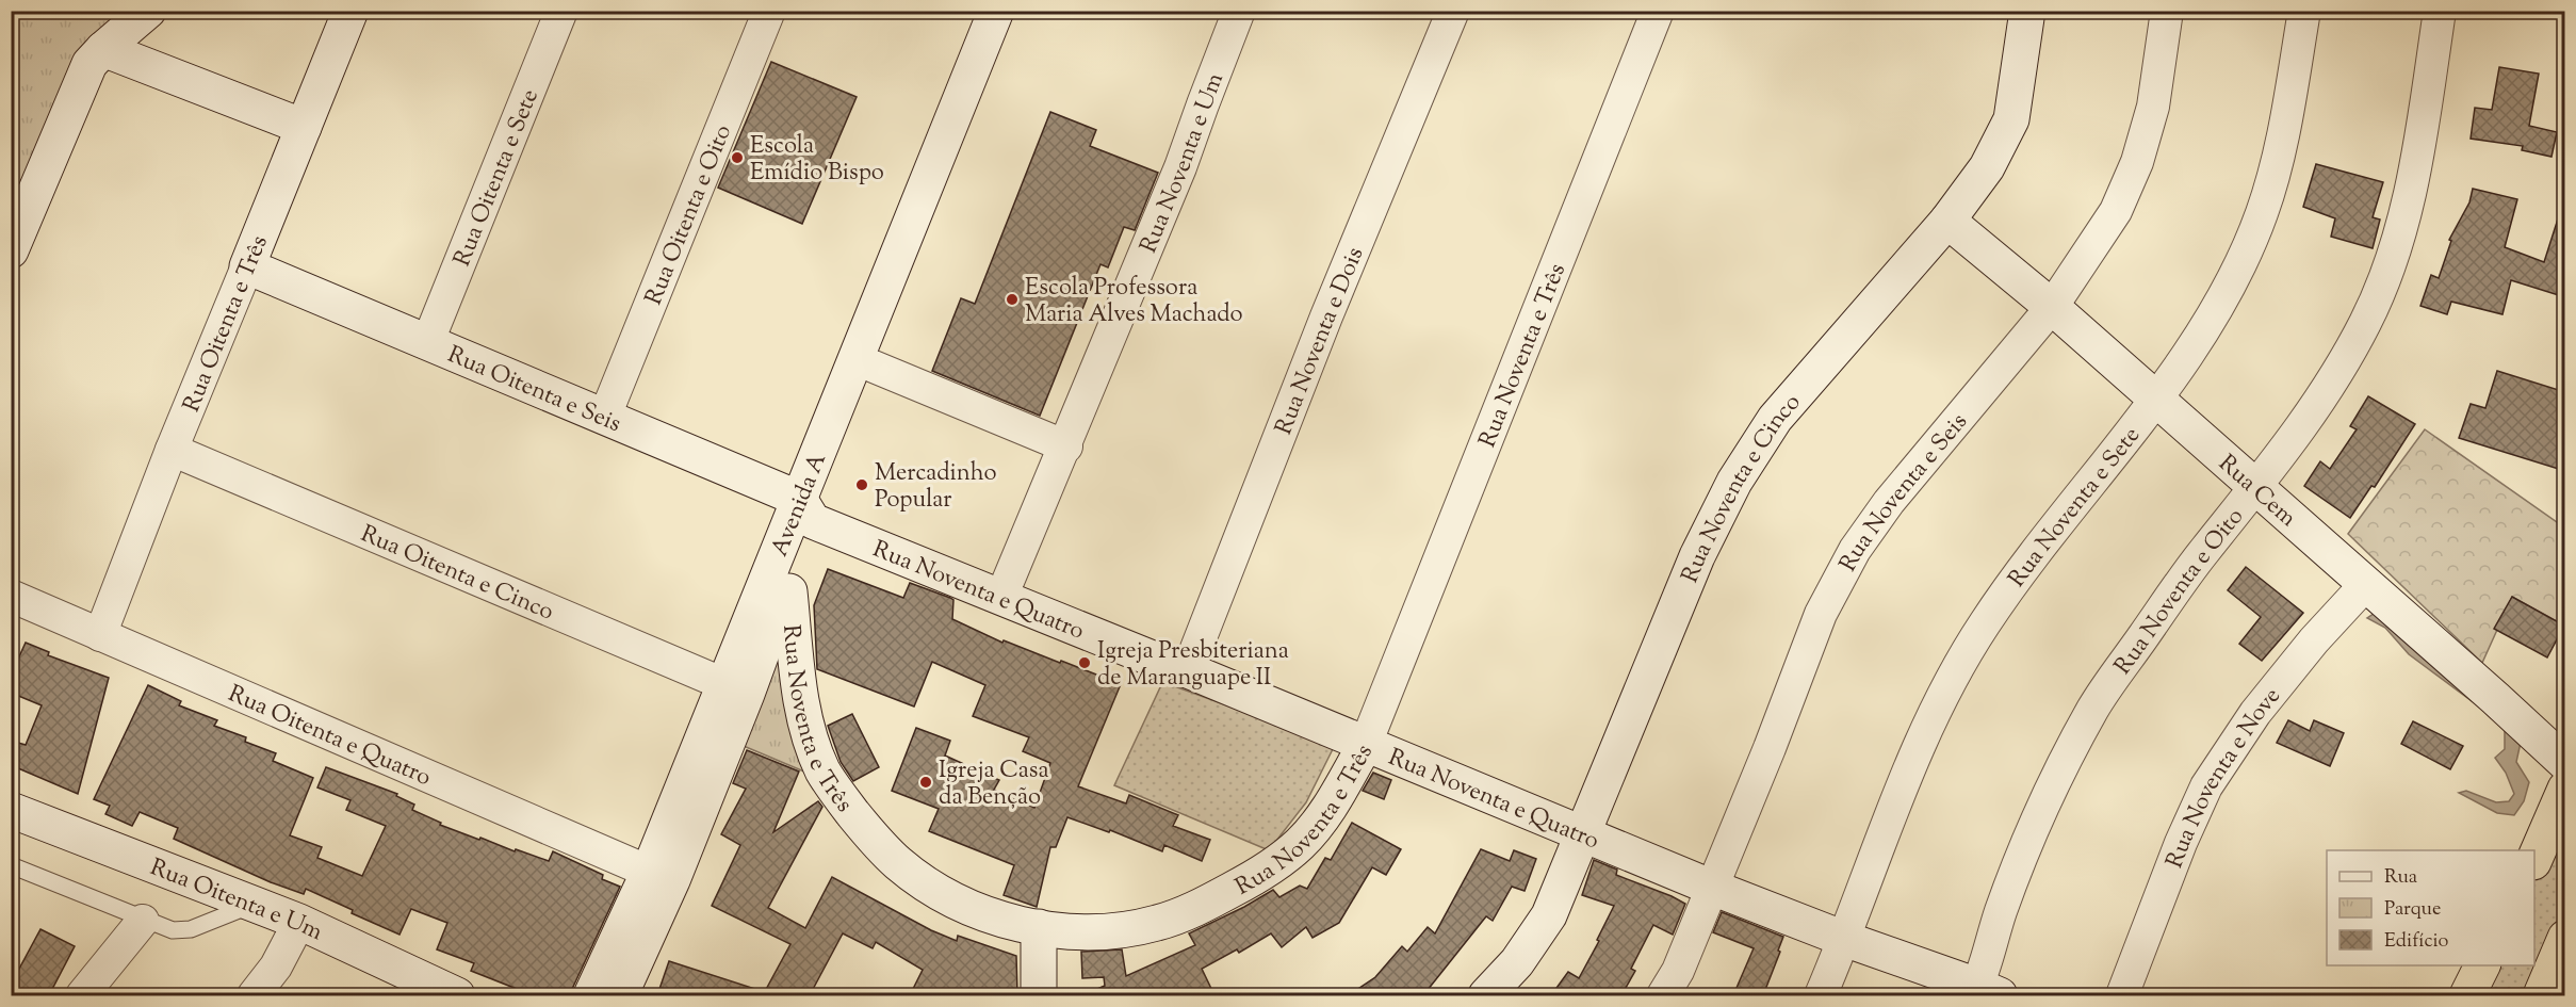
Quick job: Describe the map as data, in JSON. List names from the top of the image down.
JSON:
{
  "streets": {
    "street": [
      "Rua Noventa e Um",
      "Rua Oitenta e Sete",
      "Rua Oitenta e Oito",
      "Rua Oitenta e Três",
      "Rua Noventa e Dois",
      "Rua Noventa e Três",
      "Rua Oitenta e Seis",
      "Rua Cem",
      "Rua Noventa e Cinco",
      "Rua Noventa e Seis",
      "Avenida A",
      "Rua Noventa e Sete",
      "Rua Oitenta e Cinco",
      "Rua Noventa e Quatro",
      "Rua Noventa e Oito",
      "Rua Oitenta e Quatro",
      "Rua Noventa e Nove",
      "Rua Oitenta e Um"
    ]
  },
  "crossings": [
    ["Rua Noventa e Um", "Rua Noventa e Quatro"],
    ["Rua Oitenta e Sete", "Rua Oitenta e Seis"],
    ["Rua Oitenta e Oito", "Rua Oitenta e Seis"],
    ["Rua Oitenta e Três", "Rua Oitenta e Seis"],
    ["Rua Oitenta e Três", "Rua Oitenta e Cinco"],
    ["Rua Oitenta e Três", "Rua Oitenta e Quatro"],
    ["Rua Noventa e Dois", "Rua Noventa e Quatro"],
    ["Rua Noventa e Três", "Avenida A"],
    ["Rua Noventa e Três", "Rua Noventa e Quatro"],
    ["Rua Oitenta e Seis", "Avenida A"],
    ["Rua Oitenta e Seis", "Rua Noventa e Quatro"],
    ["Rua Cem", "Rua Noventa e Cinco"],
    ["Rua Cem", "Rua Noventa e Seis"],
    ["Rua Cem", "Rua Noventa e Sete"],
    ["Rua Cem", "Rua Noventa e Oito"],
    ["Rua Cem", "Rua Noventa e Nove"],
    ["Rua Noventa e Cinco", "Rua Noventa e Quatro"],
    ["Rua Noventa e Seis", "Rua Noventa e Quatro"],
    ["Avenida A", "Rua Oitenta e Cinco"],
    ["Avenida A", "Rua Noventa e Quatro"],
    ["Avenida A", "Rua Oitenta e Quatro"],
    ["Rua Noventa e Sete", "Rua Noventa e Quatro"],
    ["Rua Noventa e Quatro", "Rua Noventa e Oito"]
  ],
  "places": [
    "Escola Emídio Bispo",
    "Escola Professora Maria Alves Machado",
    "Mercadinho Popular",
    "Igreja Presbiteriana de Maranguape II",
    "Igreja Casa da Benção"
  ],
  "legend": ["Rua", "Parque", "Edifício"]
}
